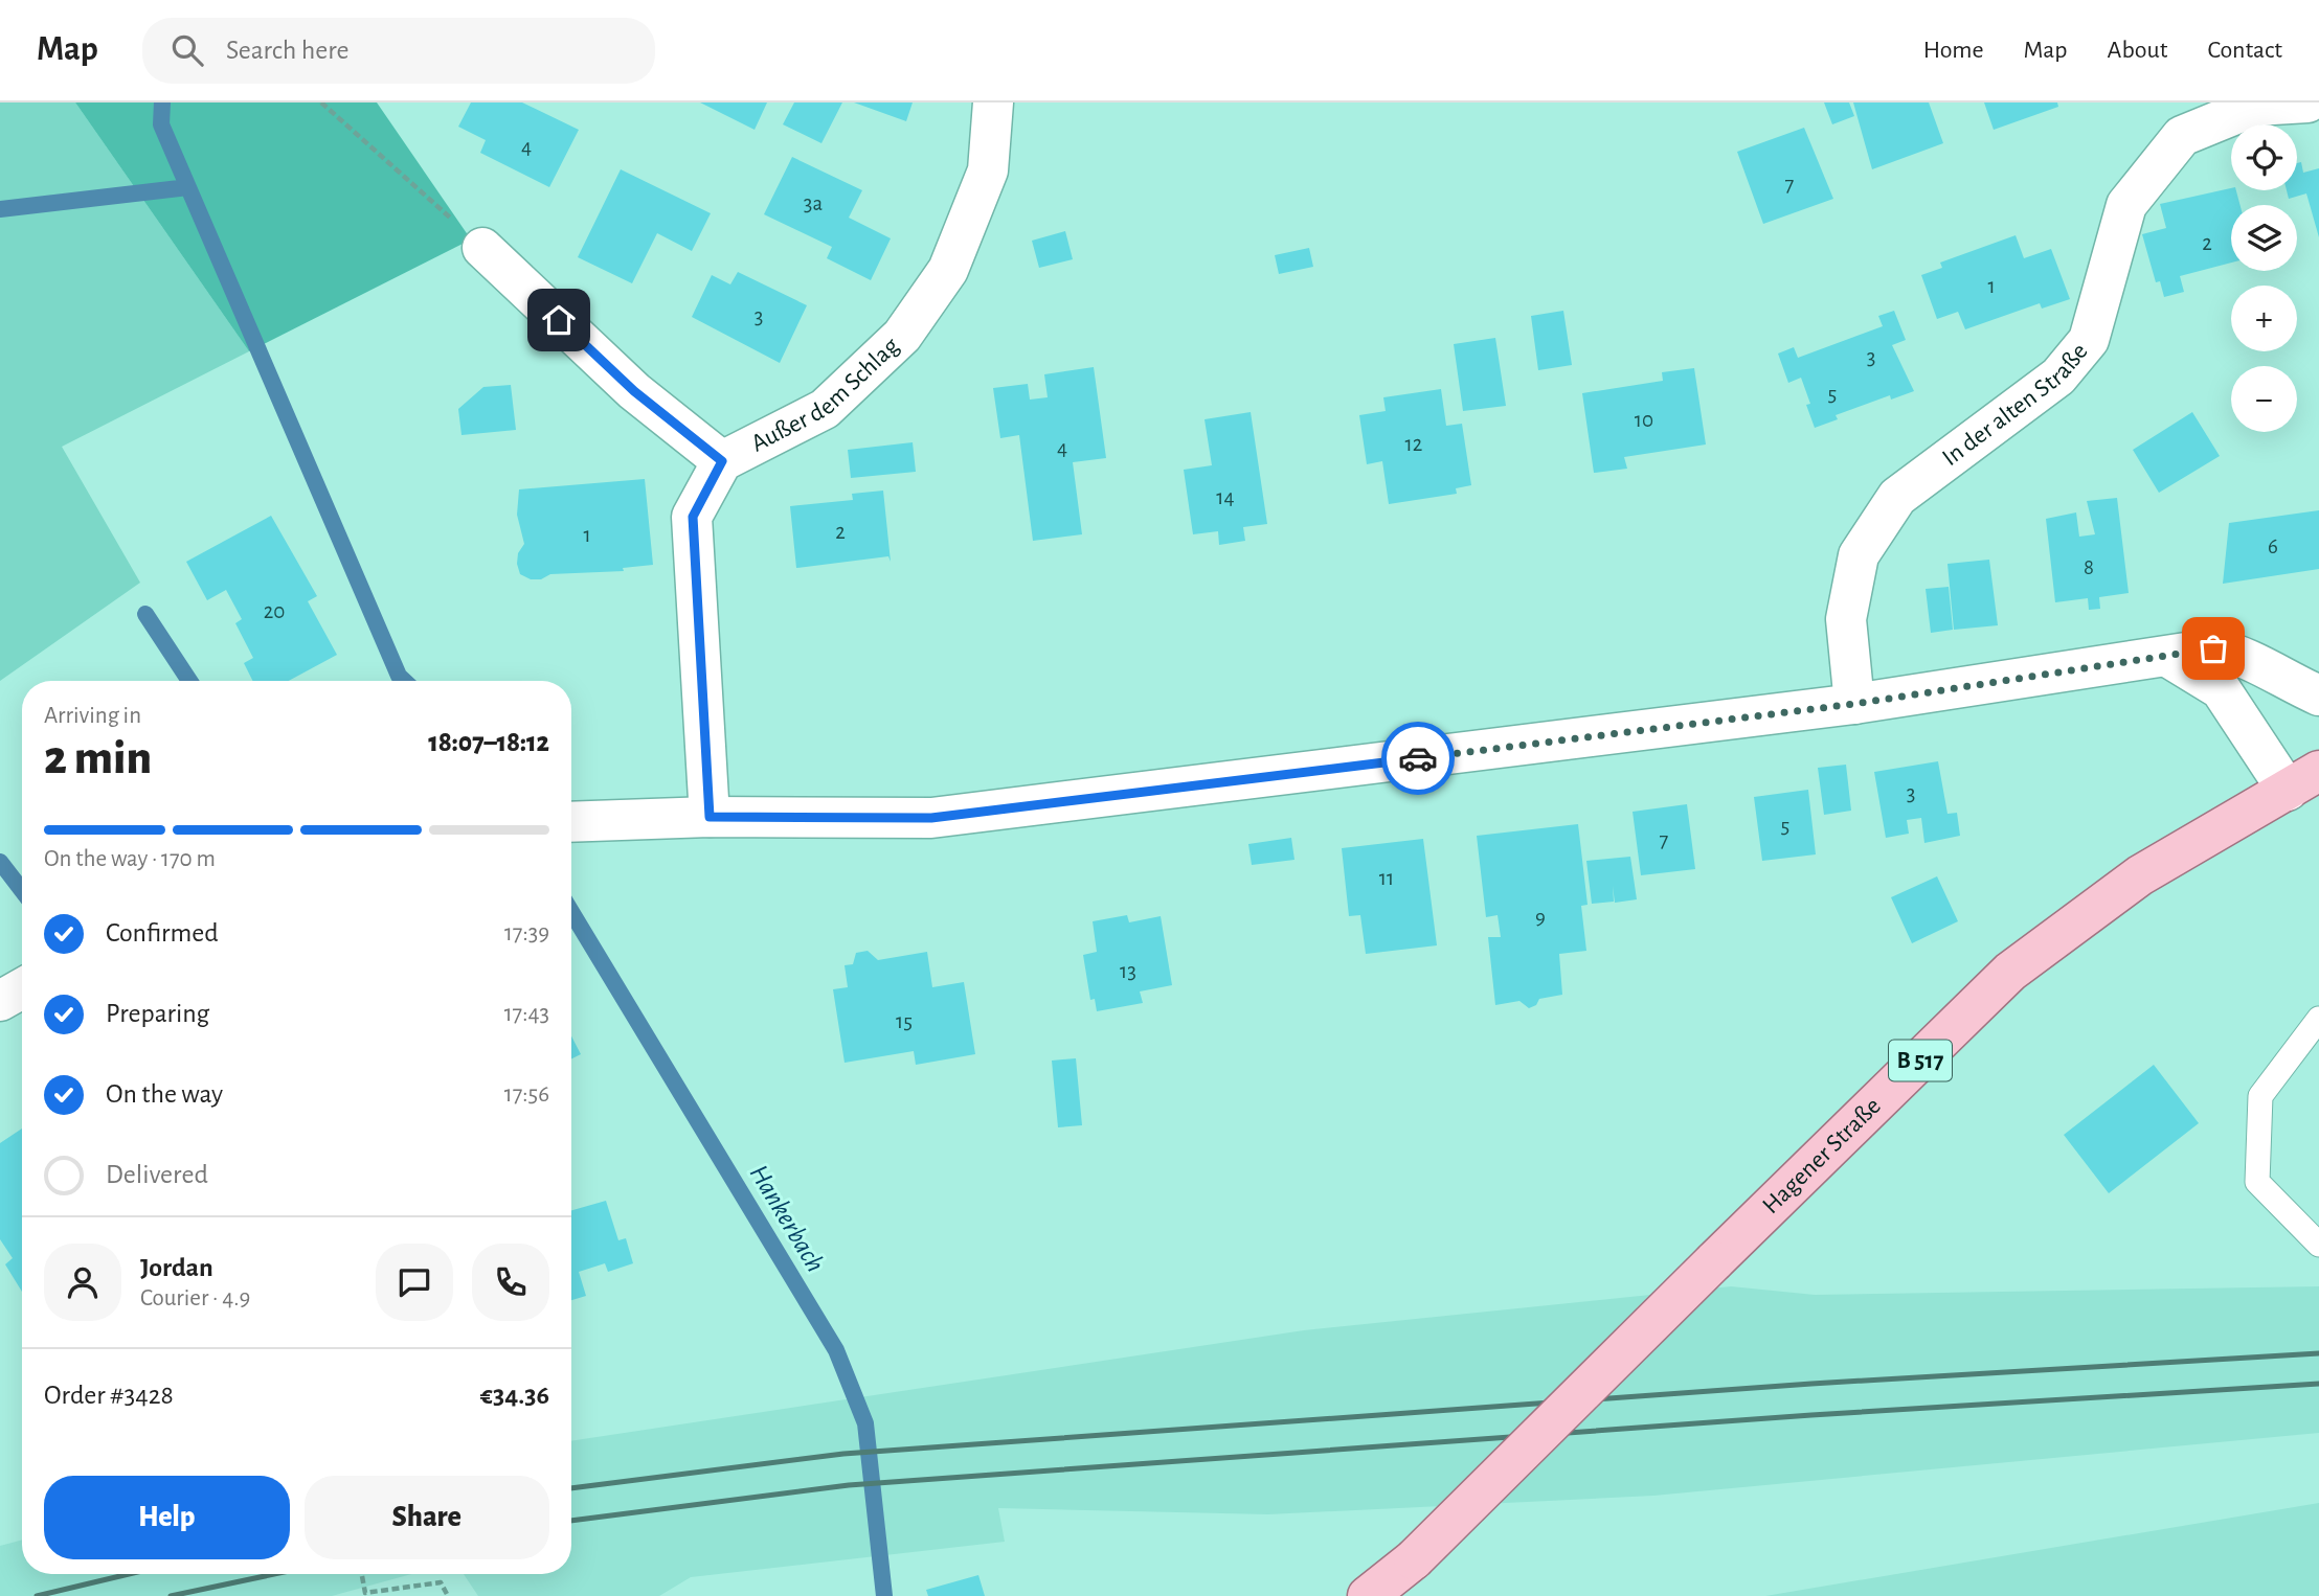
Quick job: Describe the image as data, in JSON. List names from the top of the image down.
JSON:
{
  "streets": {
    "main road": ["B 517", "Hagener Straße"],
    "street": ["Außer dem Schlag", "In der alten Straße"]
  },
  "water": ["Hankerbach"],
  "house_numbers": [
    "4",
    "7",
    "3a",
    "2",
    "1",
    "3",
    "3",
    "5",
    "10",
    "12",
    "4",
    "14",
    "2",
    "1",
    "6",
    "8",
    "20",
    "3",
    "5",
    "7",
    "11",
    "9",
    "13",
    "15"
  ],
  "page": {
    "header": "Map",
    "search": "Search here",
    "nav": [
      "Home",
      "Map",
      "About",
      "Contact"
    ],
    "map_buttons": ["+", "−"],
    "heading": ["2 min", "Arriving in", "18:07–18:12"],
    "panel": [
      "Jordan",
      "Courier · 4.9",
      "Order #3428",
      "€34.36"
    ],
    "bar": "On the way · 170 m",
    "list": [
      ["Confirmed", "17:39"],
      ["Preparing", "17:43"],
      ["On the way", "17:56"],
      "Delivered"
    ],
    "buttons": ["Help", "Share"]
  }
}
